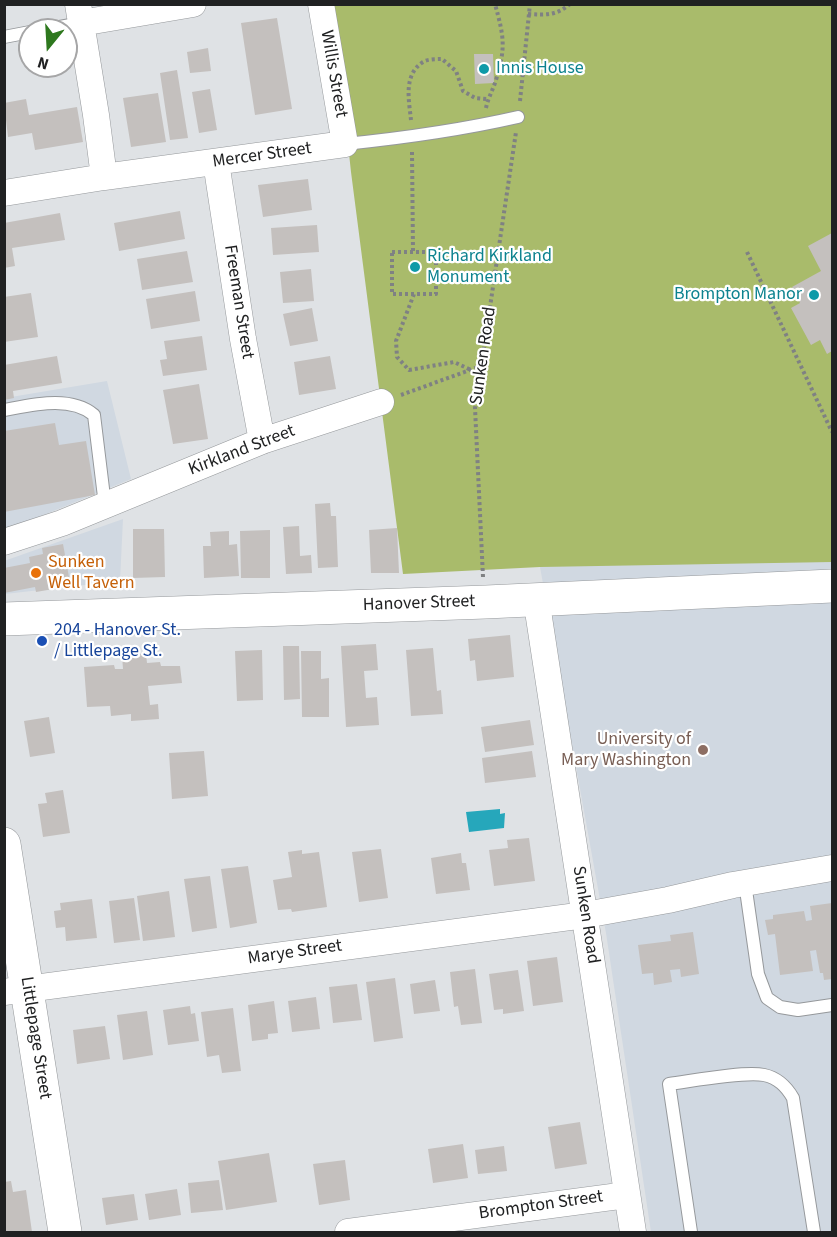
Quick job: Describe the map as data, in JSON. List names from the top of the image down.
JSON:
{
  "streets": {
    "street": [
      "Willis Street",
      "Mercer Street",
      "Freeman Street",
      "Sunken Road",
      "Kirkland Street",
      "Hanover Street",
      "Marye Street",
      "Littlepage Street",
      "Brompton Street"
    ]
  },
  "crossings": [
    ["Willis Street", "Mercer Street"],
    ["Mercer Street", "Freeman Street"],
    ["Mercer Street", "Sunken Road"],
    ["Freeman Street", "Kirkland Street"],
    ["Sunken Road", "Hanover Street"],
    ["Sunken Road", "Marye Street"],
    ["Sunken Road", "Brompton Street"],
    ["Marye Street", "Littlepage Street"]
  ],
  "places": [
    "Innis House",
    "Richard Kirkland Monument",
    "Brompton Manor",
    "Sunken Well Tavern",
    "204 - Hanover St. / Littlepage St.",
    "University of Mary Washington"
  ],
  "north": "bottom"
}
